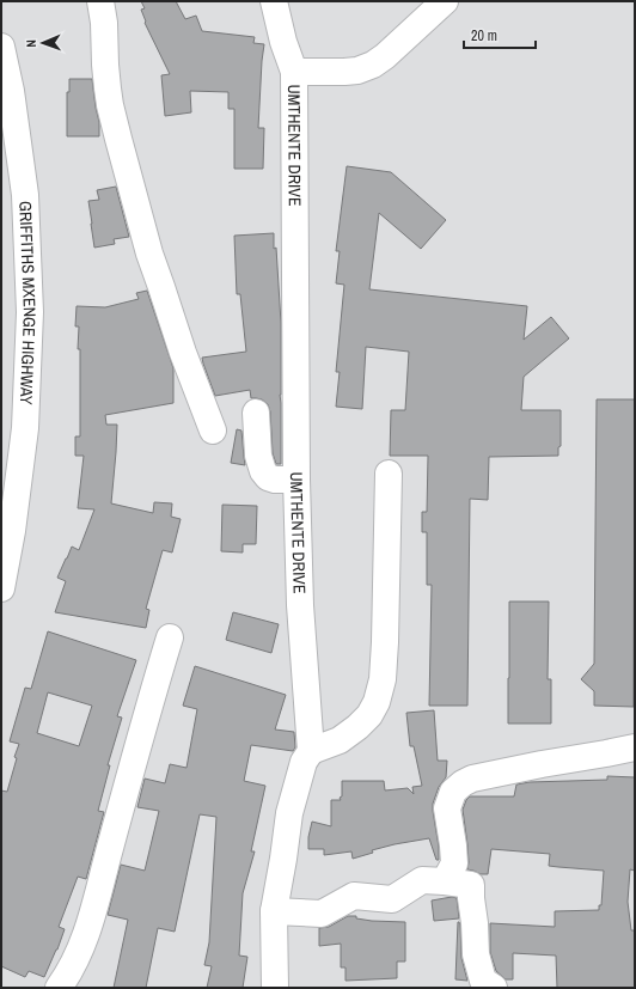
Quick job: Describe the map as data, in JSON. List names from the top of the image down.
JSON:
{
  "streets": {
    "street": ["UMTHENTE DRIVE", "GRIFFITHS MXENGE HIGHWAY"]
  },
  "scale_bar": "20 m",
  "north": "left"
}
